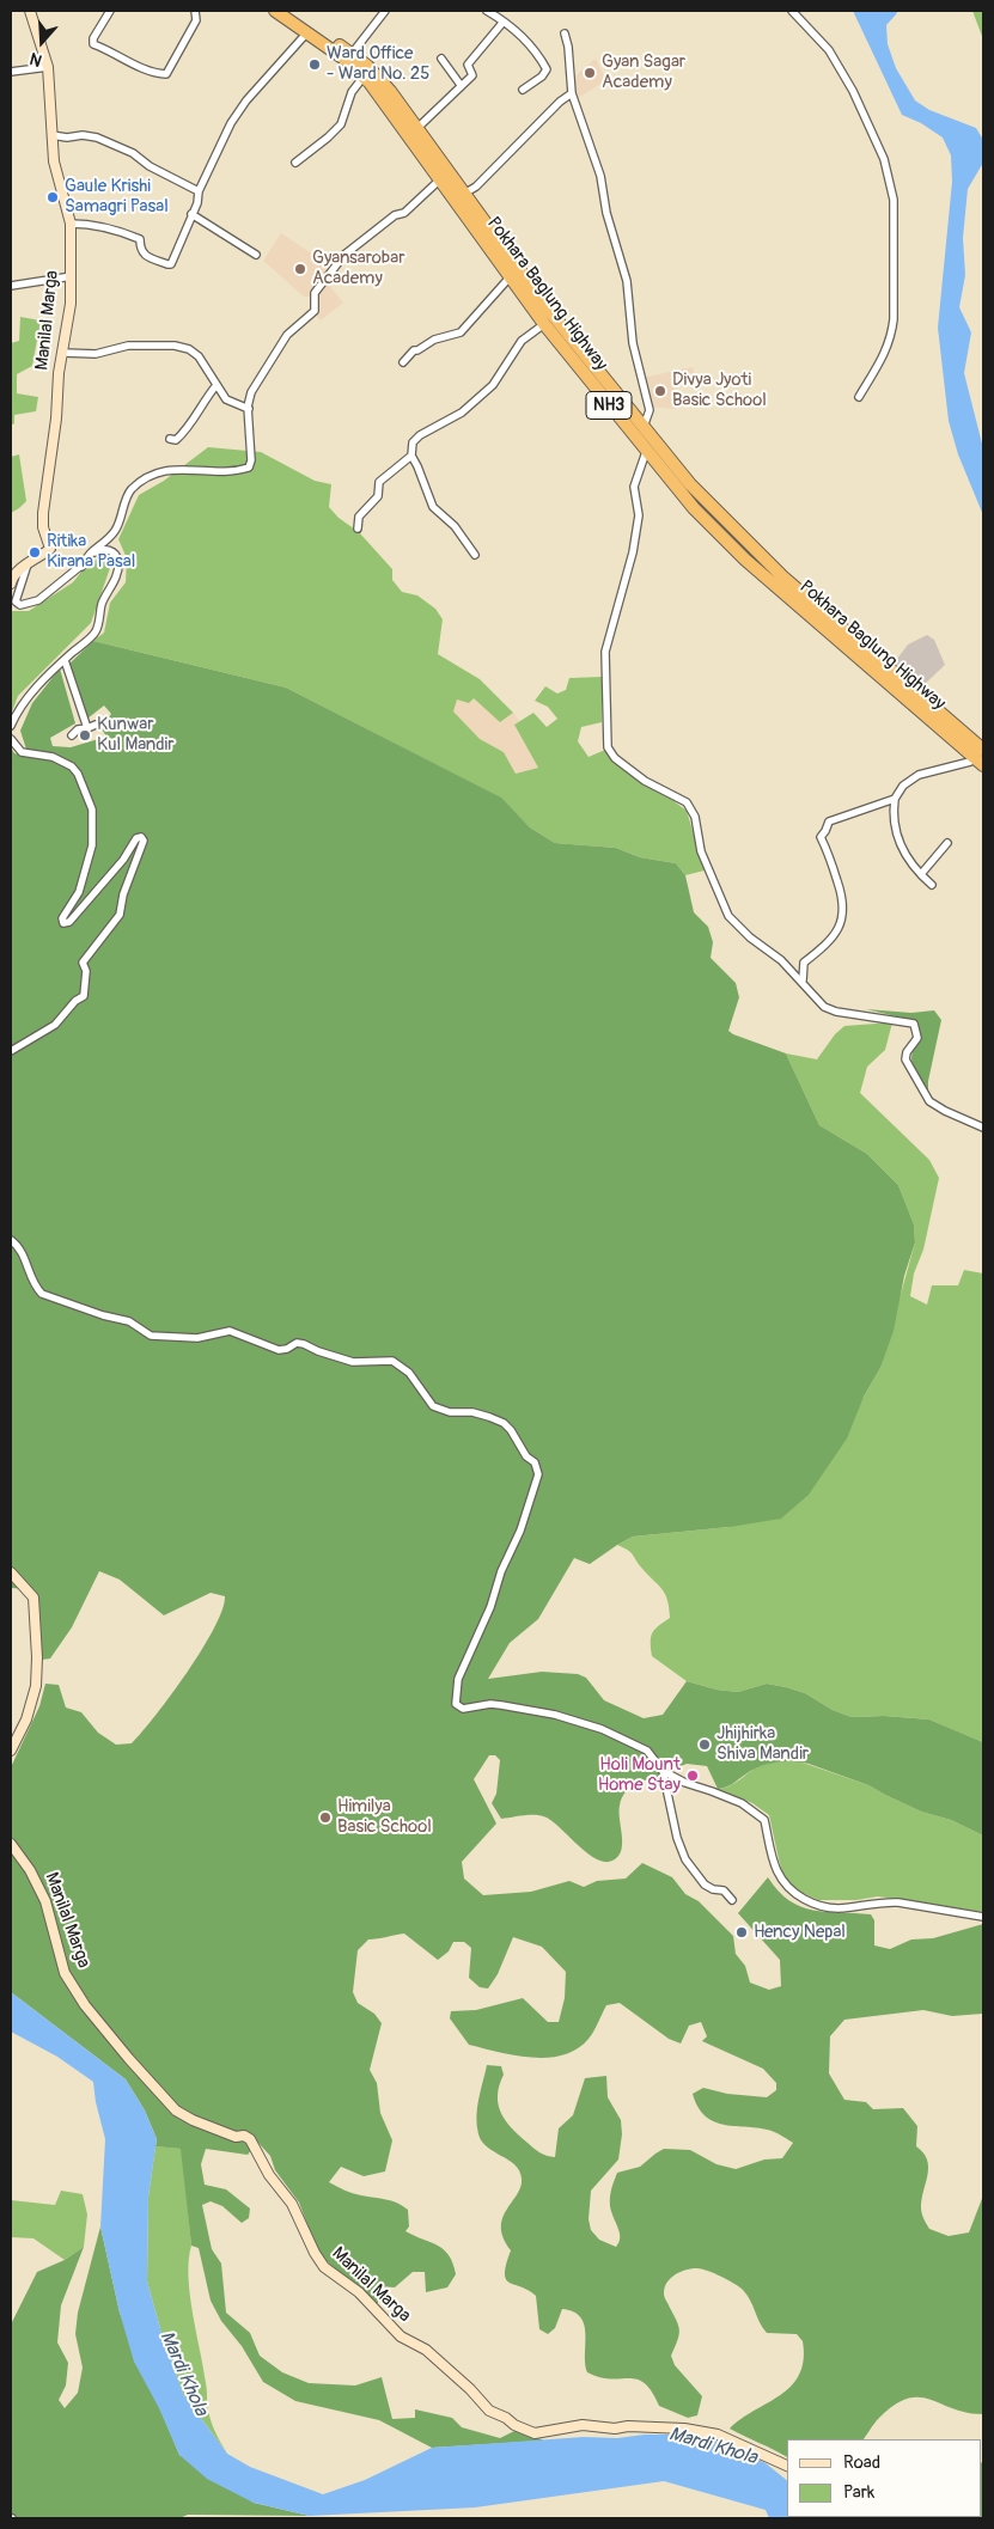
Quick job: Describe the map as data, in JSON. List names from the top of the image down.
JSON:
{
  "streets": {
    "highway": ["Pokhara Baglung Highway", "NH3"],
    "street": ["Manilal Marga"]
  },
  "water": ["Mardi Khola"],
  "places": [
    "Ward Office - Ward No. 25",
    "Gyan Sagar Academy",
    "Gaule Krishi Samagri Pasal",
    "Gyansarobar Academy",
    "Divya Jyoti Basic School",
    "Ritika Kirana Pasal",
    "Kunwar Kul Mandir",
    "Jhijhirka Shiva Mandir",
    "Holi Mount Home Stay",
    "Himilya Basic School",
    "Hency Nepal"
  ],
  "legend": ["Road", "Park"],
  "north": "bottom"
}
